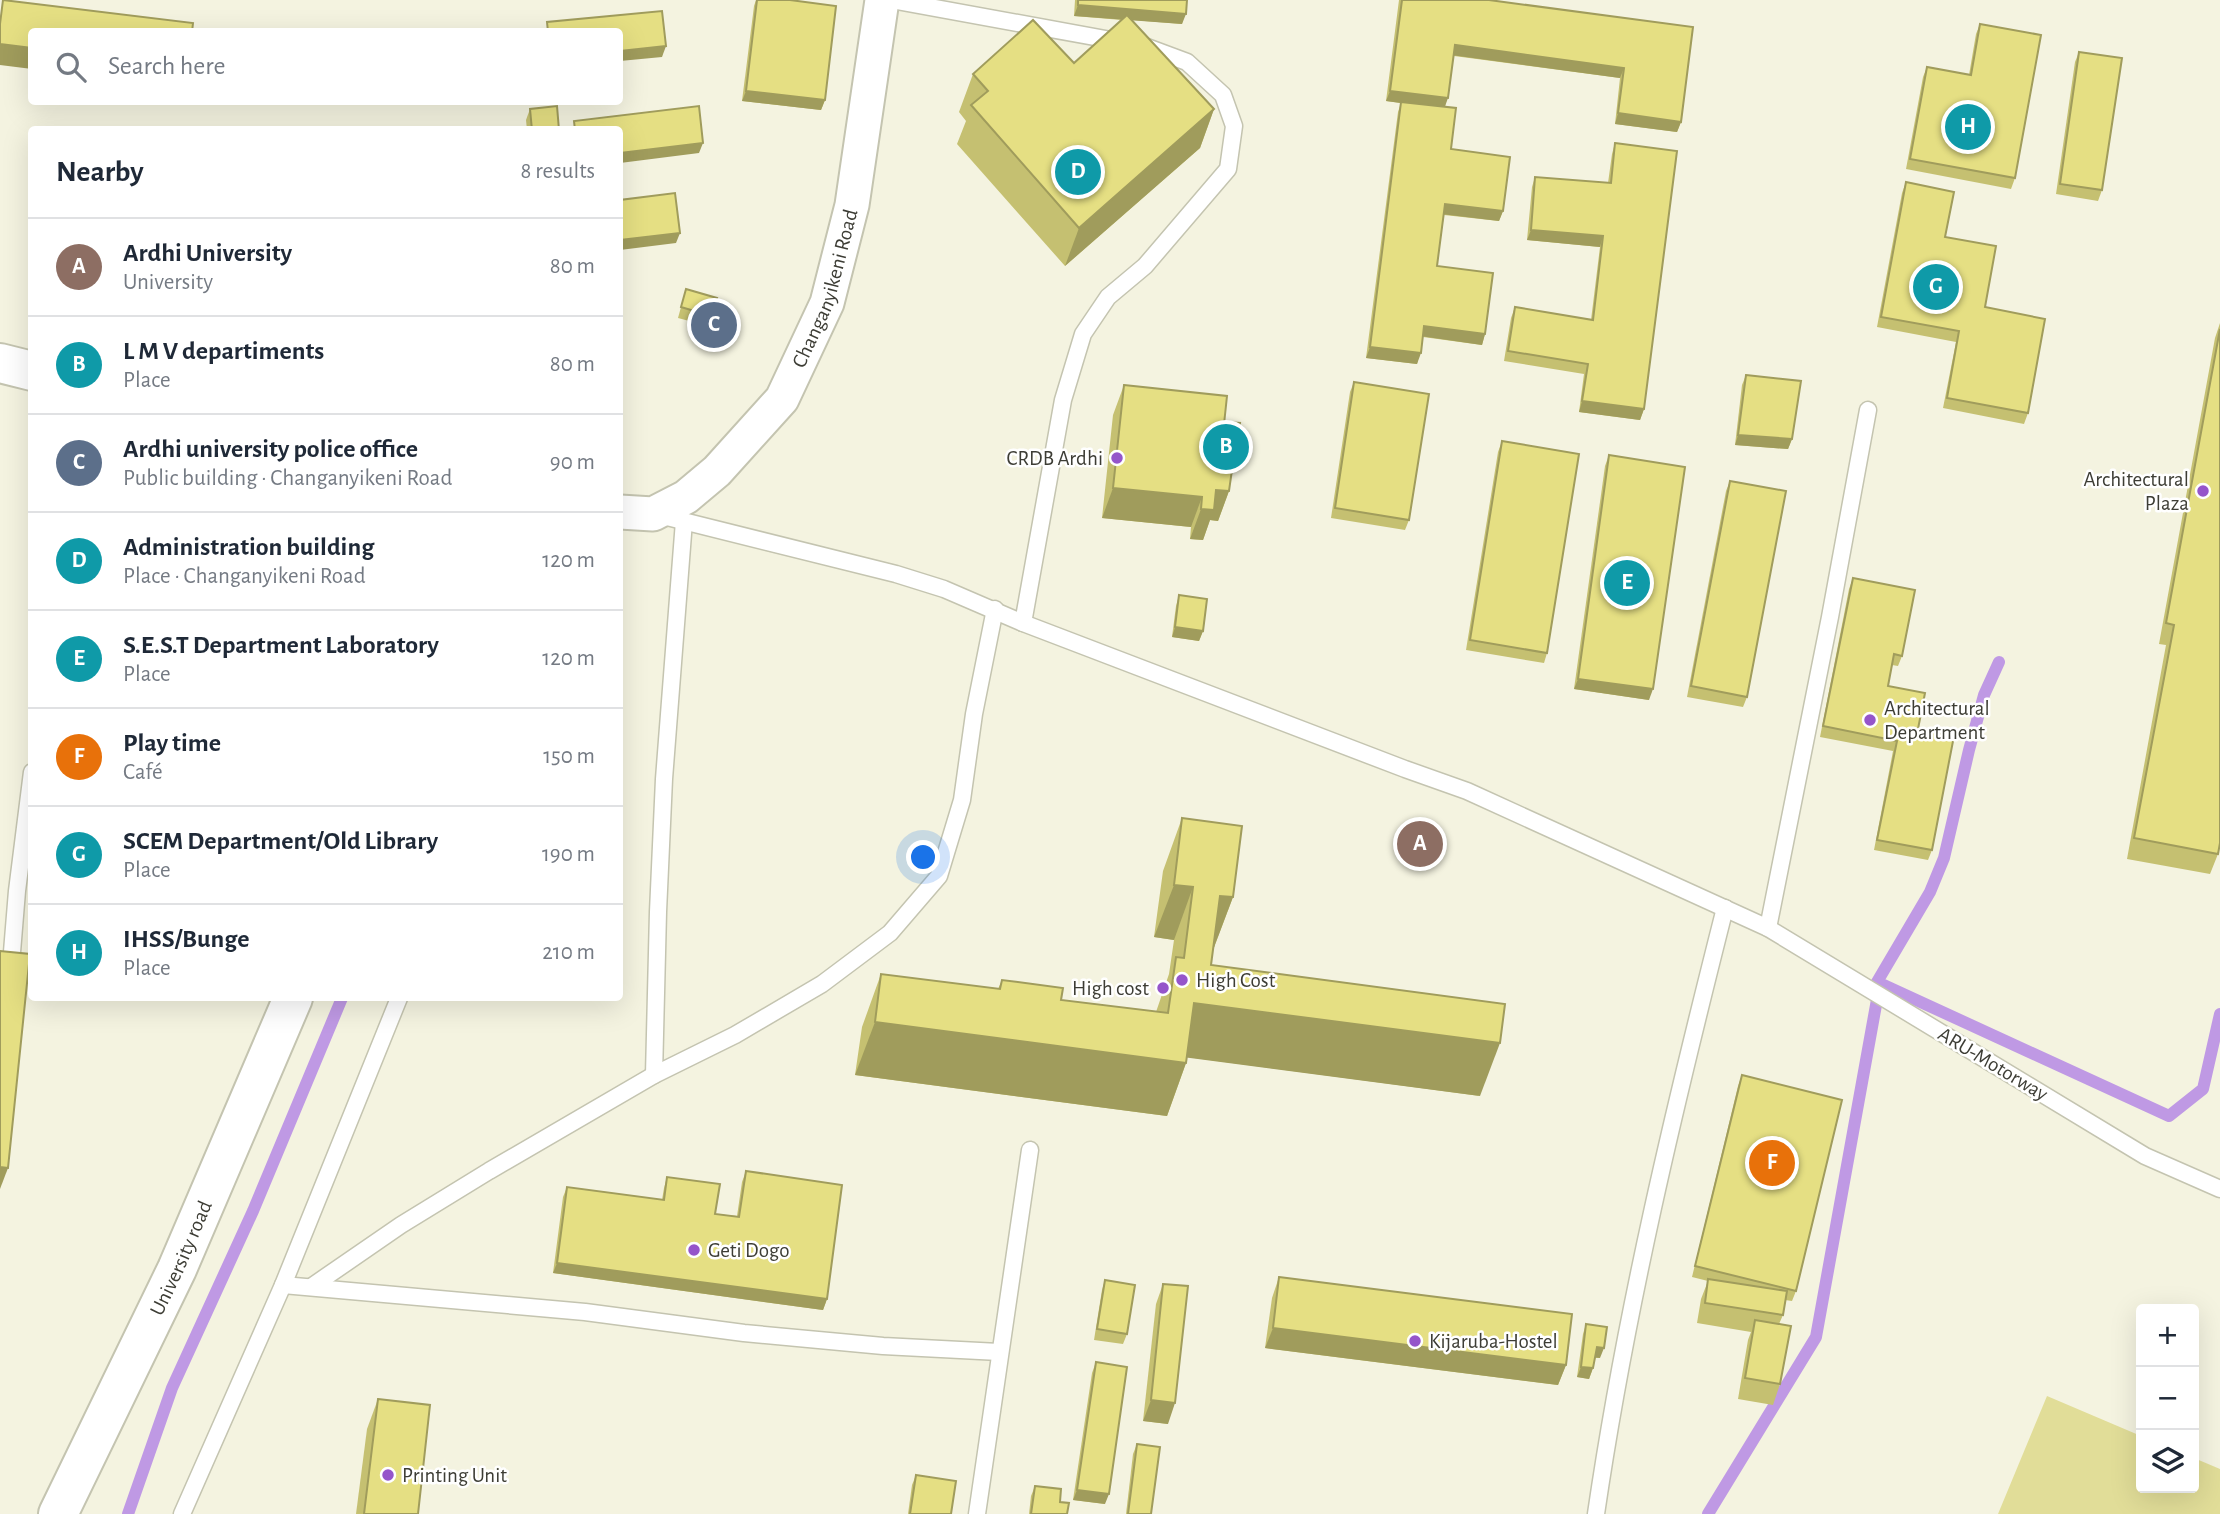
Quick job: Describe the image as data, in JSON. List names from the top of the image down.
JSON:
{
  "streets": {
    "street": ["Changanyikeni Road", "University road"],
    "lane": ["ARU-Motorway"]
  },
  "crossings": [
    ["Changanyikeni Road", "ARU-Motorway"]
  ],
  "places": [
    "CRDB Ardhi",
    "Architectural Plaza",
    "Architectural Department",
    "High Cost",
    "High cost",
    "Geti Dogo",
    "Kijaruba-Hostel",
    "Printing Unit"
  ],
  "page": {
    "search": "Search here",
    "pins": [
      "H",
      "D",
      "G",
      "C",
      "B",
      "E",
      "A",
      "F"
    ],
    "heading": ["Nearby", "8 results"],
    "list": [
      {
        "mark": "A",
        "name": "Ardhi University",
        "note": "University",
        "value": "80 m"
      },
      {
        "mark": "B",
        "name": "L M V departiments",
        "note": "Place",
        "value": "80 m"
      },
      {
        "mark": "C",
        "name": "Ardhi university police office",
        "note": "Public building · Changanyikeni Road",
        "value": "90 m"
      },
      {
        "mark": "D",
        "name": "Administration building",
        "note": "Place · Changanyikeni Road",
        "value": "120 m"
      },
      {
        "mark": "E",
        "name": "S.E.S.T Department Laboratory",
        "note": "Place",
        "value": "120 m"
      },
      {
        "mark": "F",
        "name": "Play time",
        "note": "Café",
        "value": "150 m"
      },
      {
        "mark": "G",
        "name": "SCEM Department/Old Library",
        "note": "Place",
        "value": "190 m"
      },
      {
        "mark": "H",
        "name": "IHSS/Bunge",
        "note": "Place",
        "value": "210 m"
      }
    ],
    "map_buttons": ["+", "−"]
  }
}
